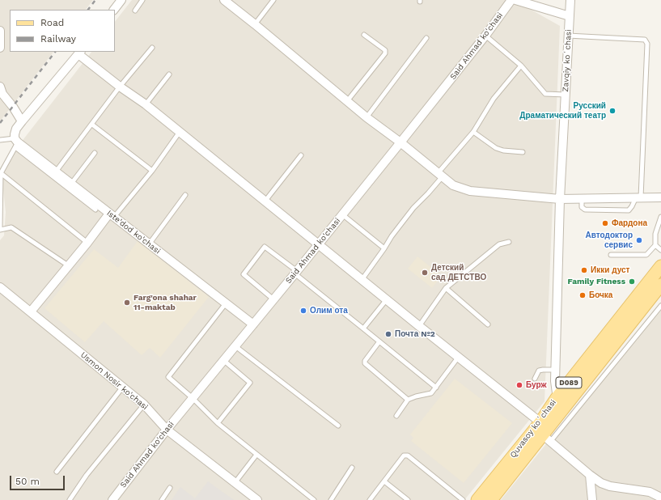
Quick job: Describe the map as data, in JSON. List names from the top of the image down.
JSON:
{
  "streets": {
    "main road": ["D089", "Quvasoy koʻchasi"],
    "street": [
      "Said Ahmad ko'chasi",
      "Zavqiy koʻchasi",
      "Iste'dod ko'chasi",
      "Usmon Nosir ko'chasi"
    ]
  },
  "crossings": [
    ["Said Ahmad ko'chasi", "Iste'dod ko'chasi"],
    ["Said Ahmad ko'chasi", "Usmon Nosir ko'chasi"],
    ["Zavqiy koʻchasi", "Quvasoy koʻchasi"]
  ],
  "places": [
    "Русский Драматический театр",
    "Фардона",
    "Автодоктор сервис",
    "Икки дуст",
    "Детский сад ДЕТСТВО",
    "Family Fitness",
    "Бочка",
    "Farg'ona shahar 11-maktab",
    "Олим ота",
    "Почта №2",
    "Бурж"
  ],
  "legend": ["Road", "Railway"],
  "scale_bar": "50 m"
}
